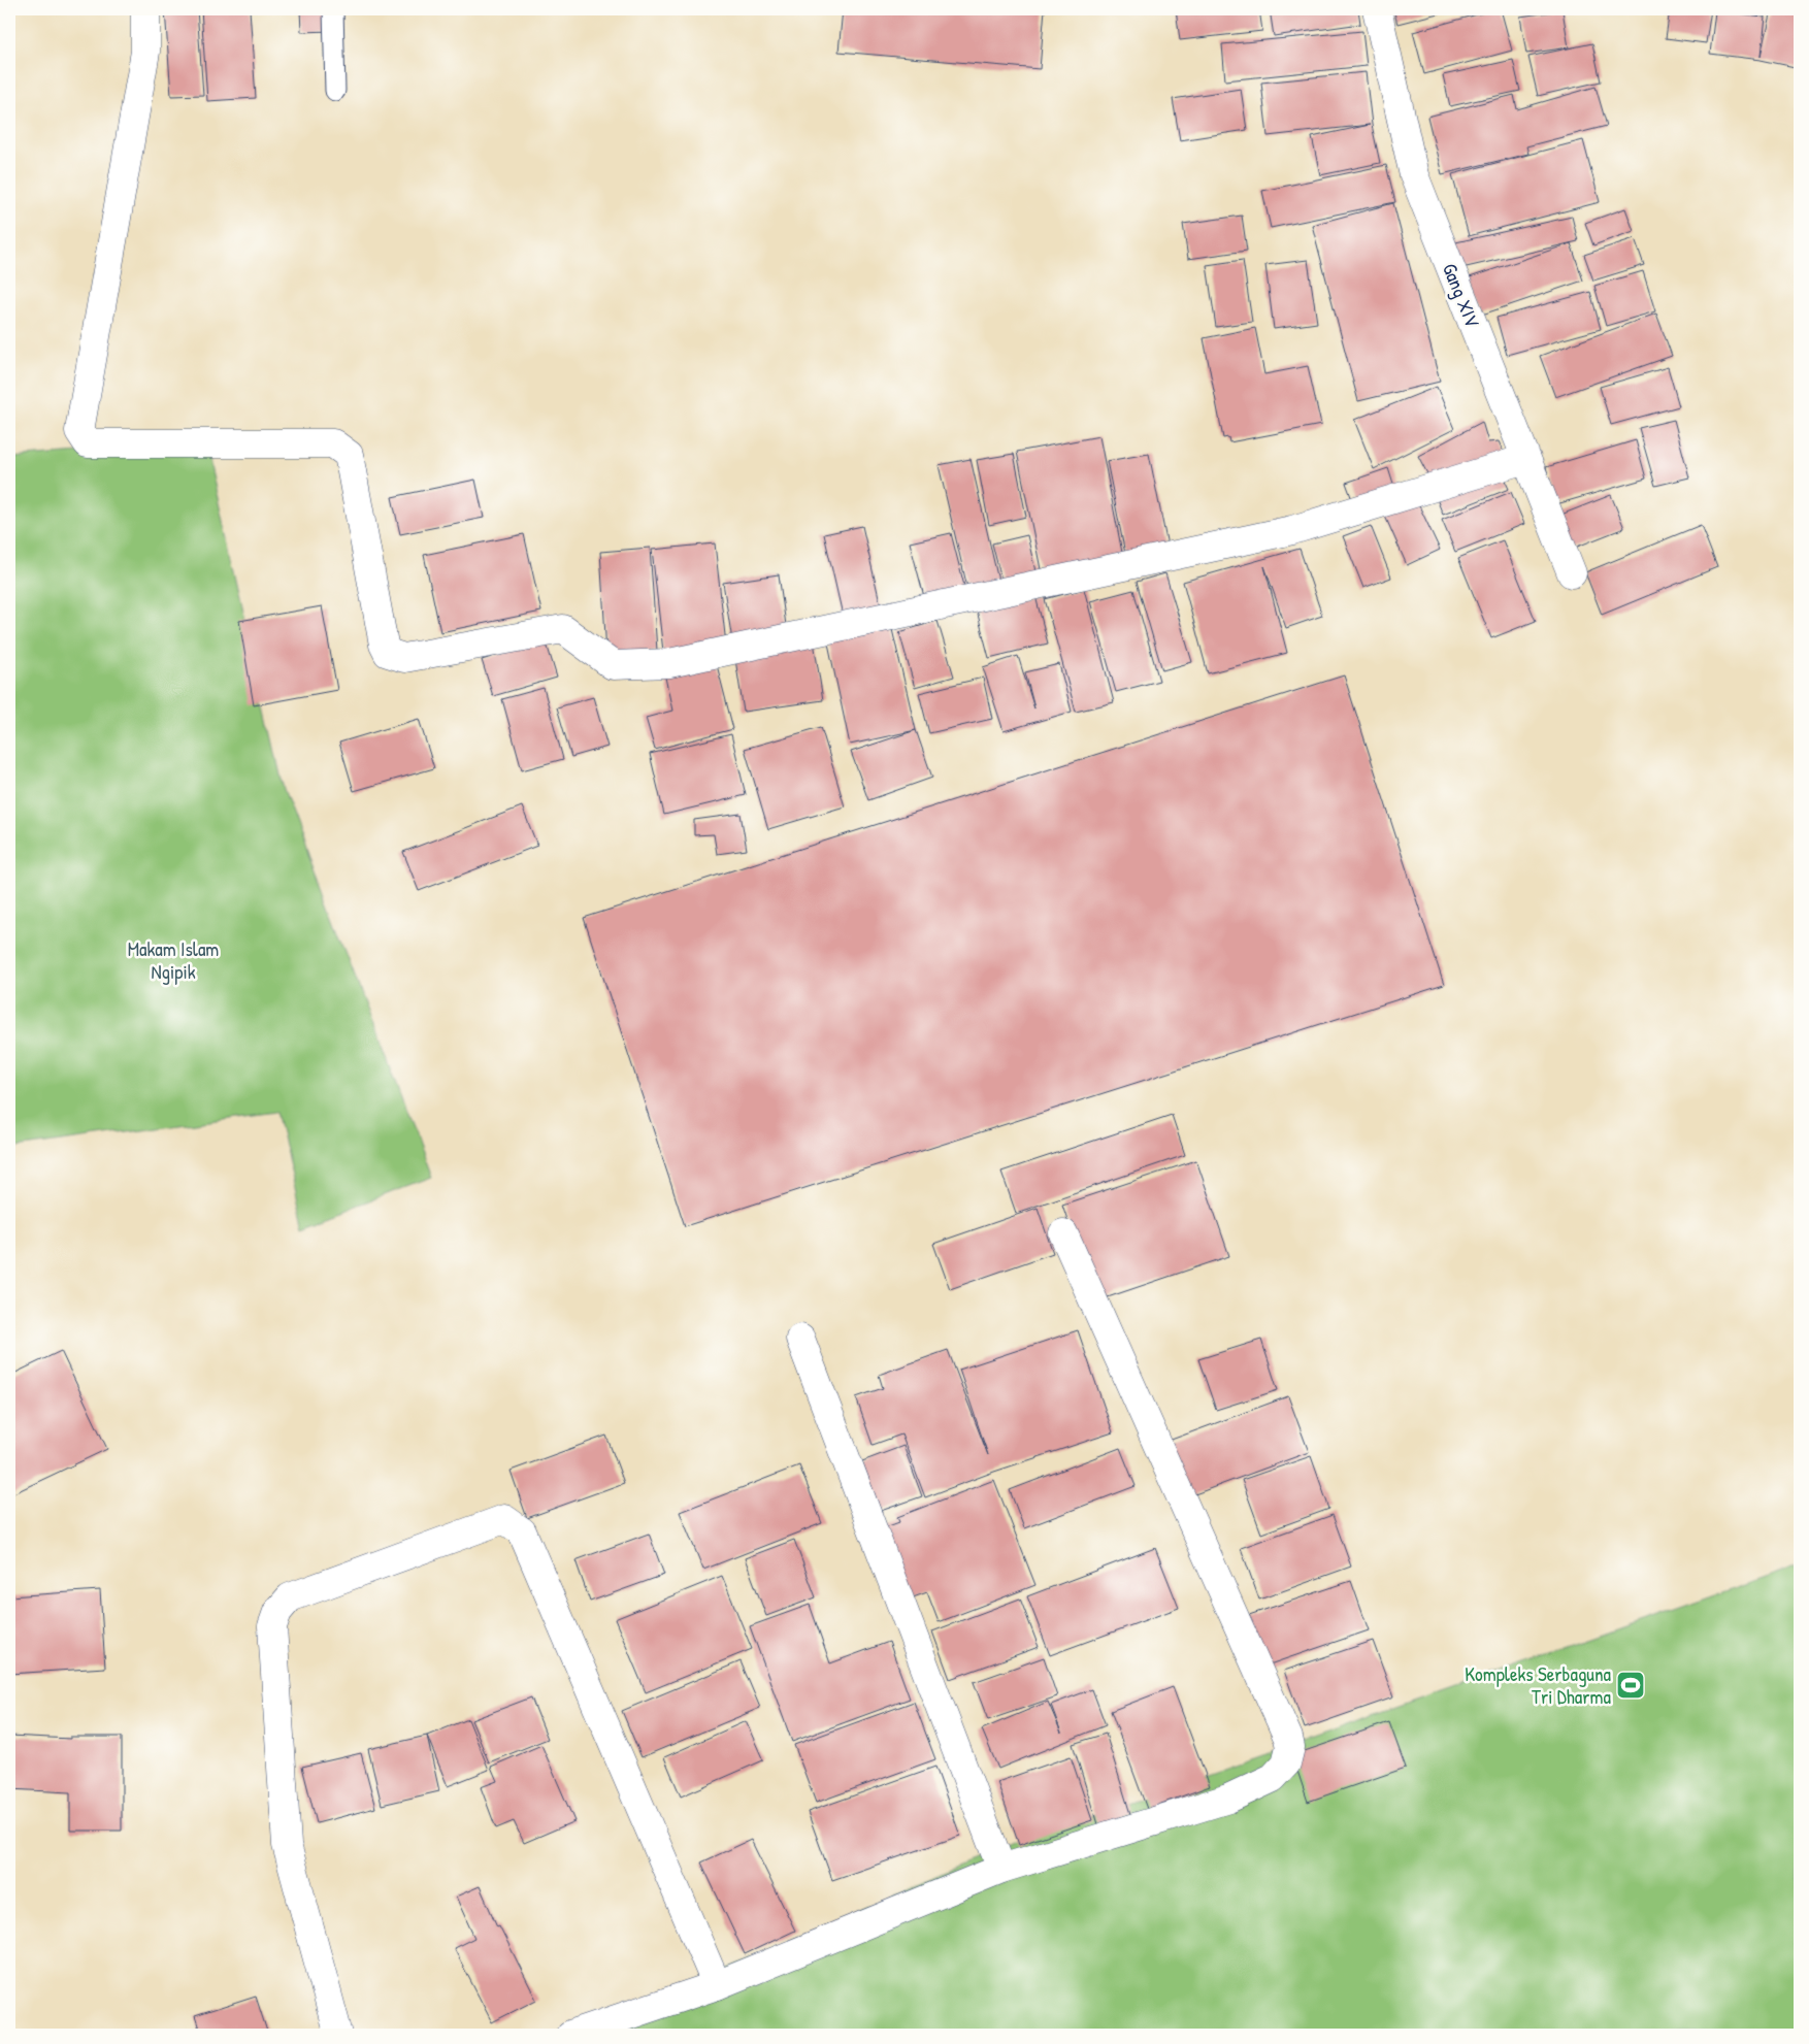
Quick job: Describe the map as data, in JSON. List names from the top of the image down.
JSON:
{
  "streets": {
    "street": ["Gang XIV"]
  },
  "parks": ["Makam Islam Ngipik"],
  "places": {
    "sports": ["Kompleks Serbaguna Tri Dharma"]
  }
}
